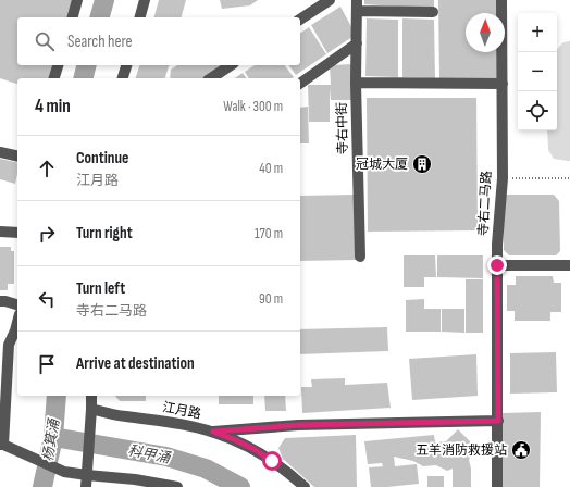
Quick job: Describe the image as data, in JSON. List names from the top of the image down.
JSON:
{
  "streets": {
    "street": ["寺右中街", "寺右二马路", "江月路"]
  },
  "water": ["杨箕涌", "科甲涌"],
  "places": {
    "building": ["冠城大厦"],
    "public building": ["五羊消防救援站"]
  },
  "north": "top",
  "page": {
    "map_buttons": ["+", "−"],
    "search": "Search here",
    "heading": ["4 min", "Walk · 300 m"],
    "list": [
      ["Continue", "江月路", "40 m"],
      ["Turn right", "170 m"],
      ["Turn left", "寺右二马路", "90 m"],
      "Arrive at destination"
    ]
  }
}
